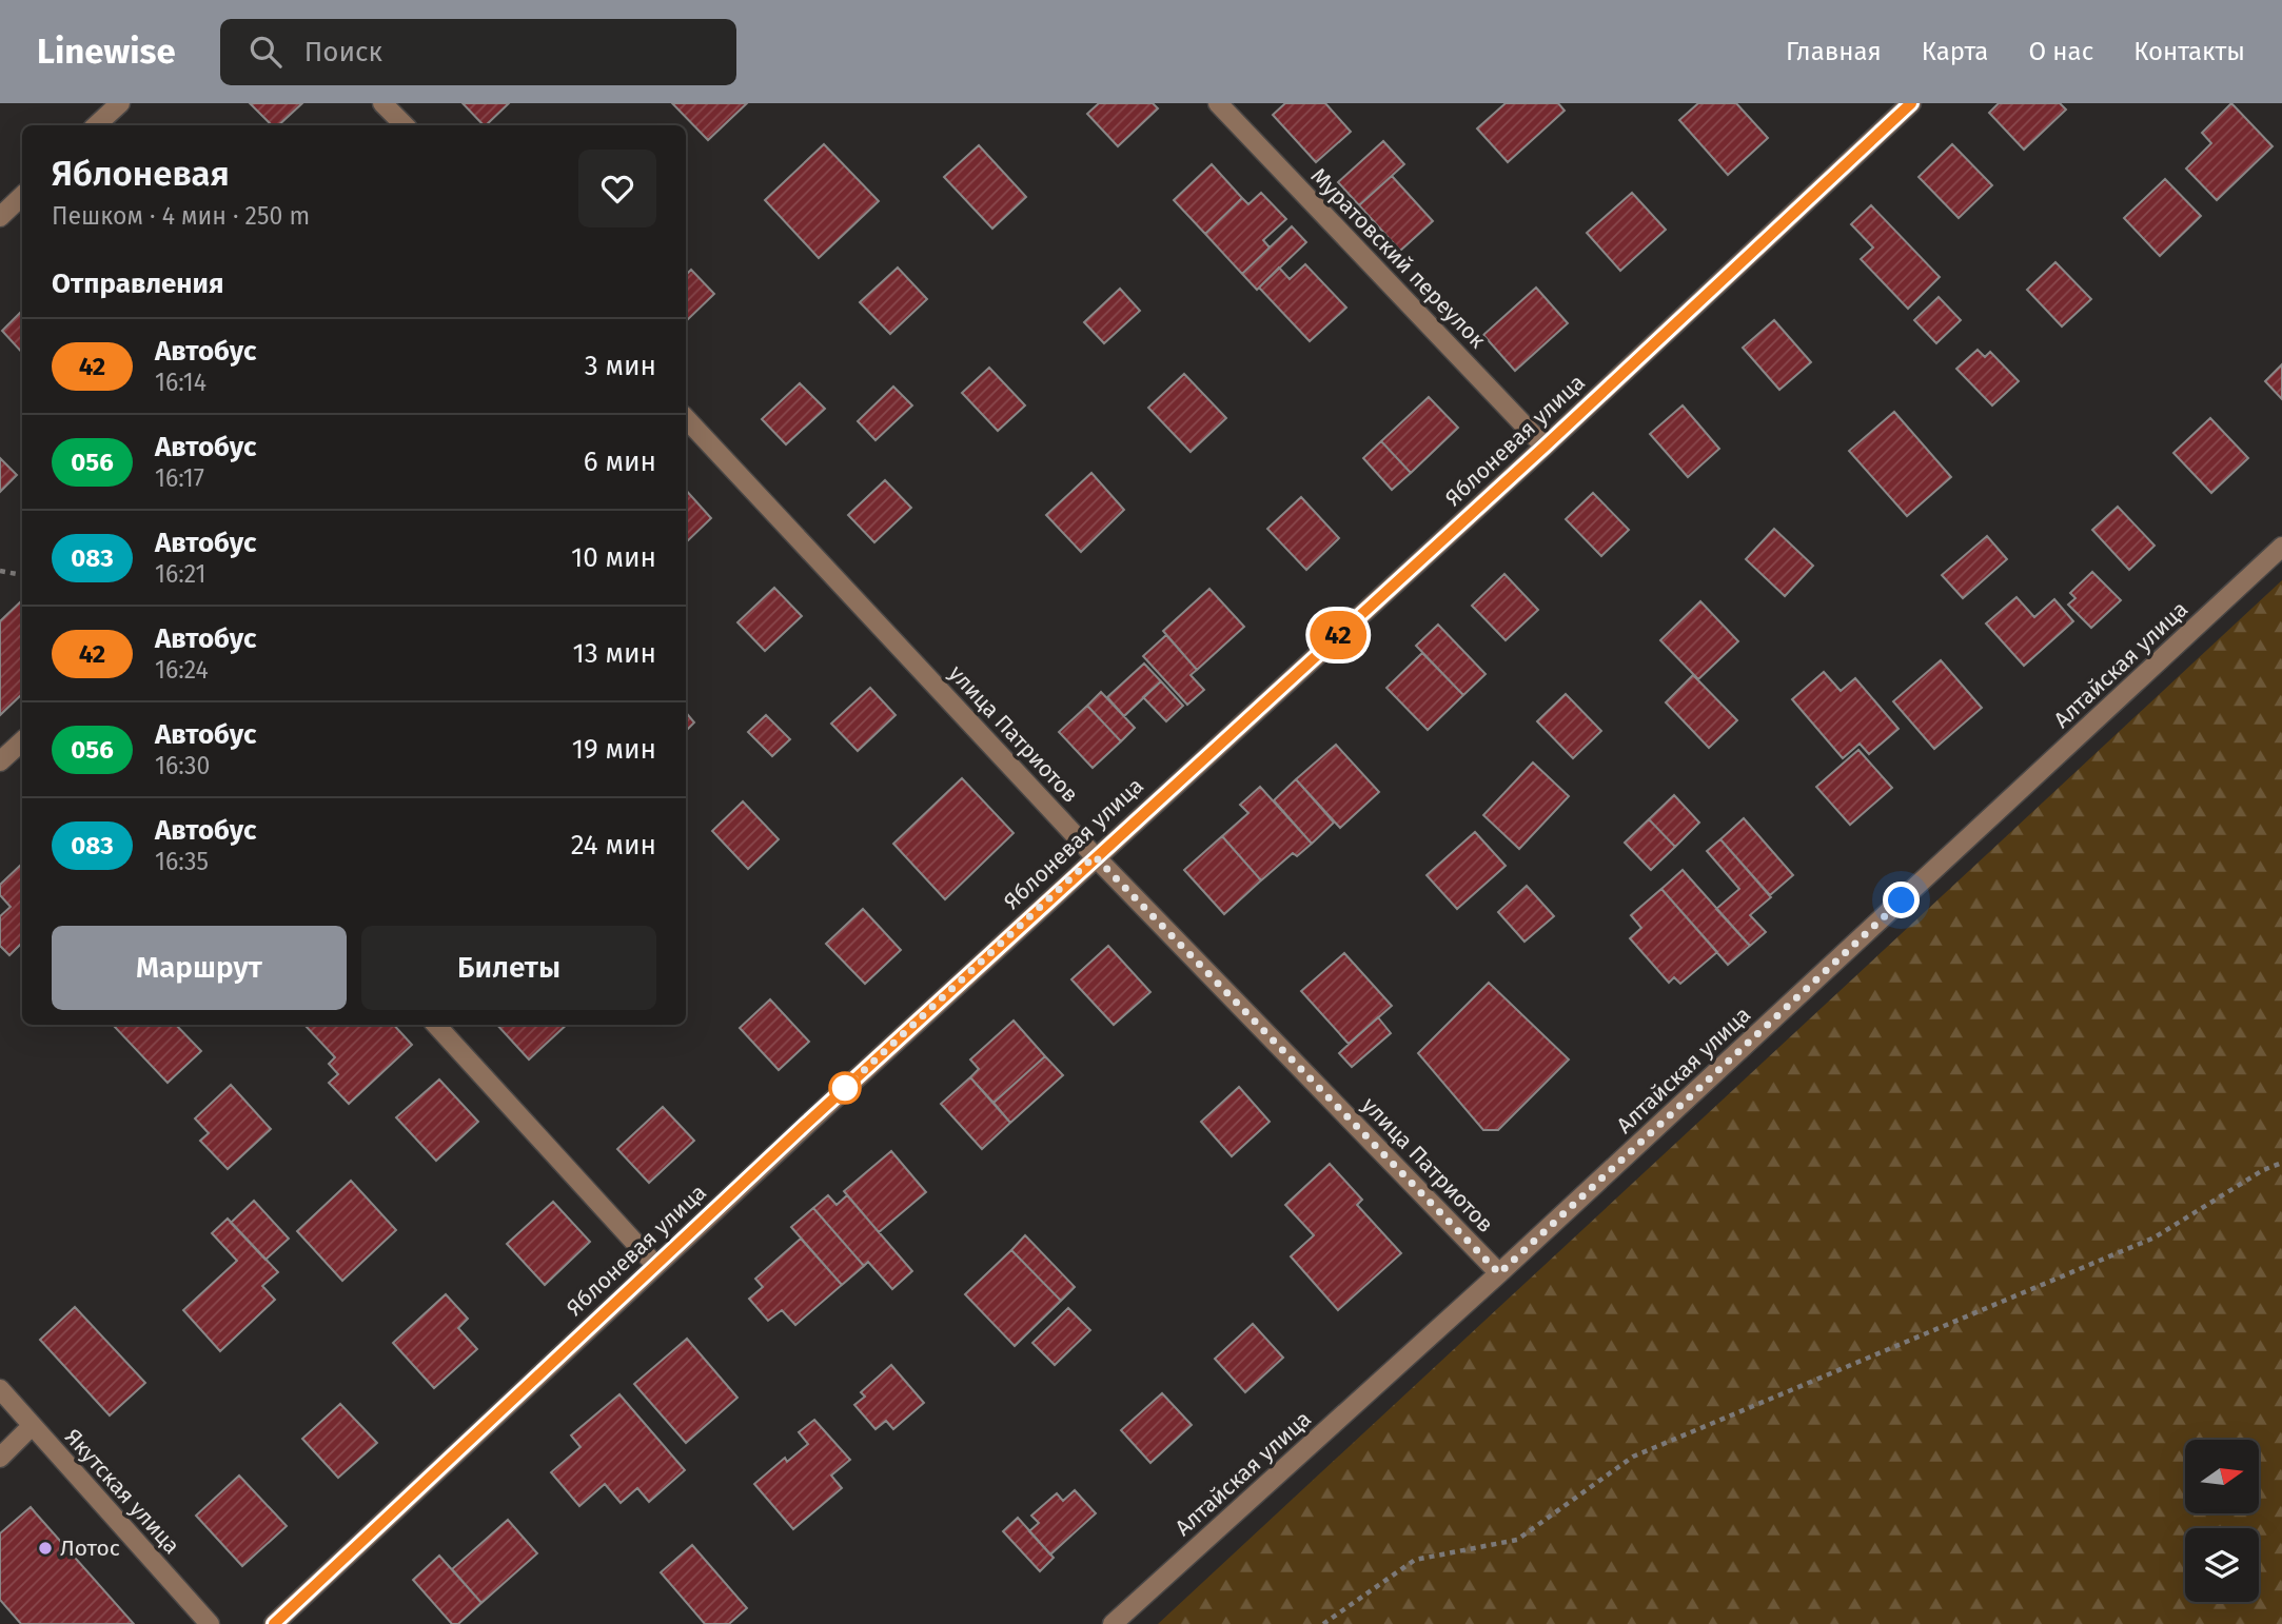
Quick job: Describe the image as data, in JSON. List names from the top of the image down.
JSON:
{
  "streets": {
    "street": [
      "Муратовский переулок",
      "Яблоневая улица",
      "Алтайская улица",
      "улица Патриотов",
      "Якутская улица"
    ]
  },
  "crossings": [
    ["Муратовский переулок", "Яблоневая улица"],
    ["Яблоневая улица", "улица Патриотов"],
    ["Алтайская улица", "улица Патриотов"]
  ],
  "places": ["Лотос"],
  "lines": ["bus line 42"],
  "north": "right",
  "page": {
    "header": "Linewise",
    "search": "Поиск",
    "nav": [
      "Главная",
      "Карта",
      "О нас",
      "Контакты"
    ],
    "on_map": "42",
    "heading": [
      ["Яблоневая", "Пешком · 4 мин · 250 m"],
      "Отправления"
    ],
    "list": [
      {
        "mark": "42",
        "name": "Автобус",
        "note": "16:14",
        "value": "3 мин"
      },
      {
        "mark": "056",
        "name": "Автобус",
        "note": "16:17",
        "value": "6 мин"
      },
      {
        "mark": "083",
        "name": "Автобус",
        "note": "16:21",
        "value": "10 мин"
      },
      {
        "mark": "42",
        "name": "Автобус",
        "note": "16:24",
        "value": "13 мин"
      },
      {
        "mark": "056",
        "name": "Автобус",
        "note": "16:30",
        "value": "19 мин"
      },
      {
        "mark": "083",
        "name": "Автобус",
        "note": "16:35",
        "value": "24 мин"
      }
    ],
    "buttons": ["Маршрут", "Билеты"]
  }
}
